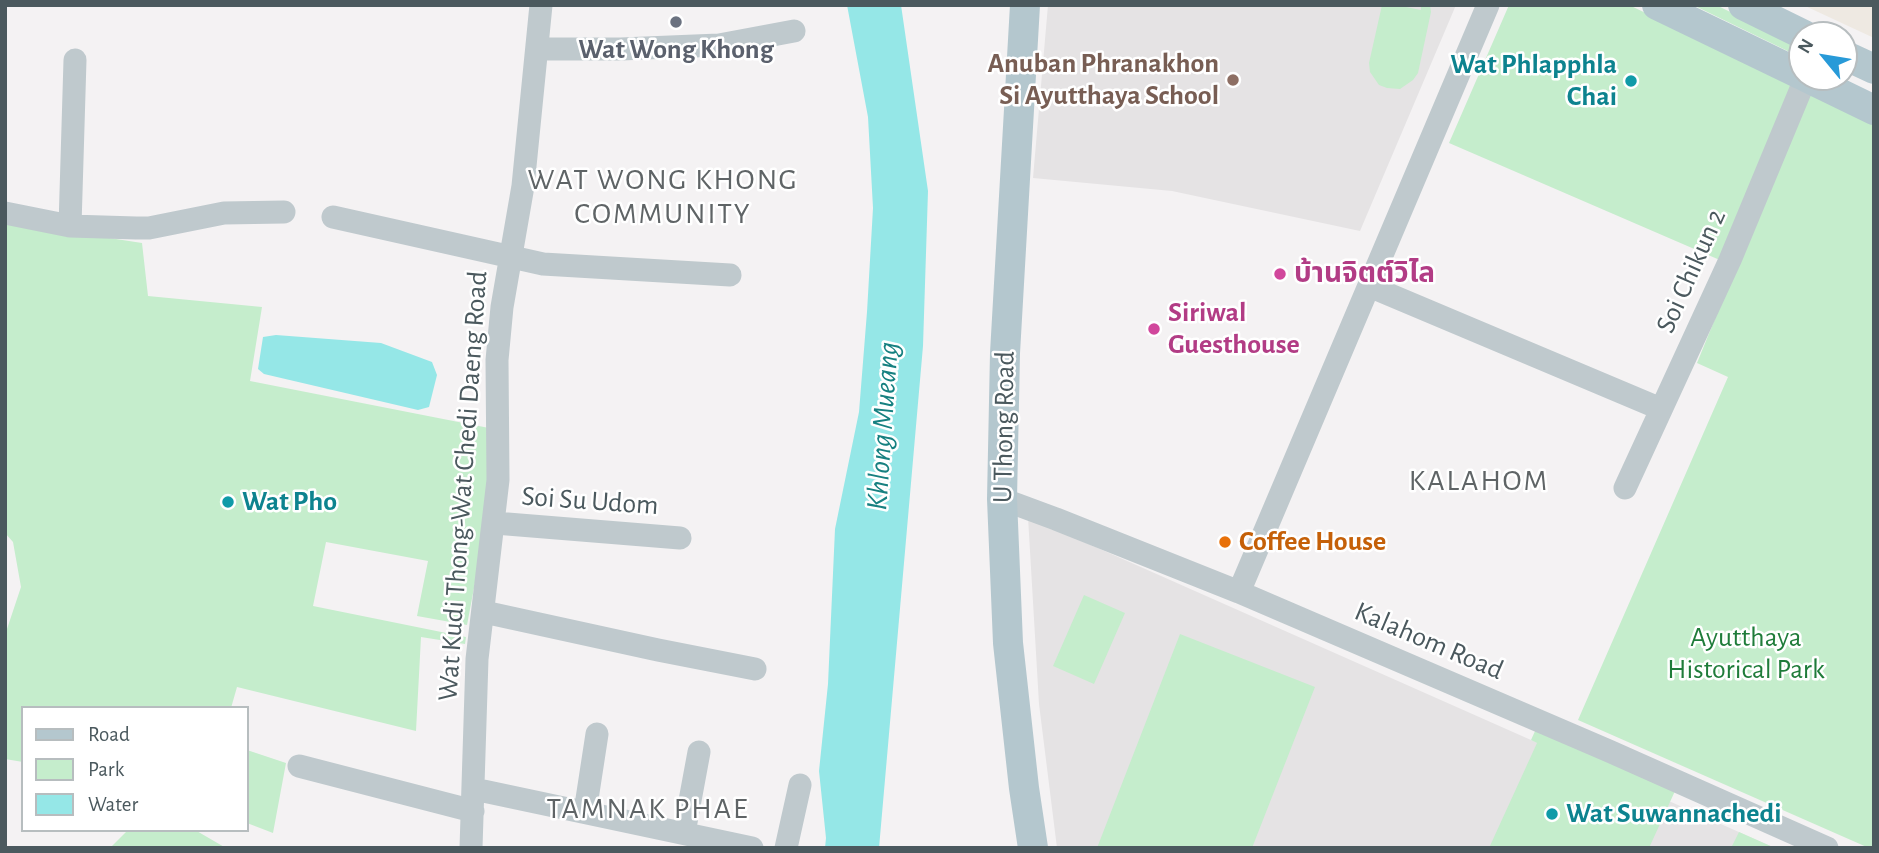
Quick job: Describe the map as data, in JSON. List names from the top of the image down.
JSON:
{
  "streets": {
    "main road": ["U Thong Road"],
    "street": [
      "Soi Chikun 2",
      "Wat Kudi Thong-Wat Chedi Daeng Road",
      "Soi Su Udom",
      "Kalahom Road"
    ]
  },
  "crossings": [
    ["U Thong Road", "Kalahom Road"],
    ["Wat Kudi Thong-Wat Chedi Daeng Road", "Soi Su Udom"]
  ],
  "districts": ["WAT WONG KHONG COMMUNITY", "KALAHOM", "TAMNAK PHAE"],
  "water": ["Khlong Mueang"],
  "parks": ["Ayutthaya Historical Park"],
  "places": [
    "Wat Wong Khong",
    "Anuban Phranakhon Si Ayutthaya School",
    "Wat Phlapphla Chai",
    "บ้านจิตต์วิไล",
    "Siriwal Guesthouse",
    "Wat Pho",
    "Coffee House",
    "Wat Suwannachedi"
  ],
  "legend": ["Road", "Park", "Water"],
  "north": "top left"
}
